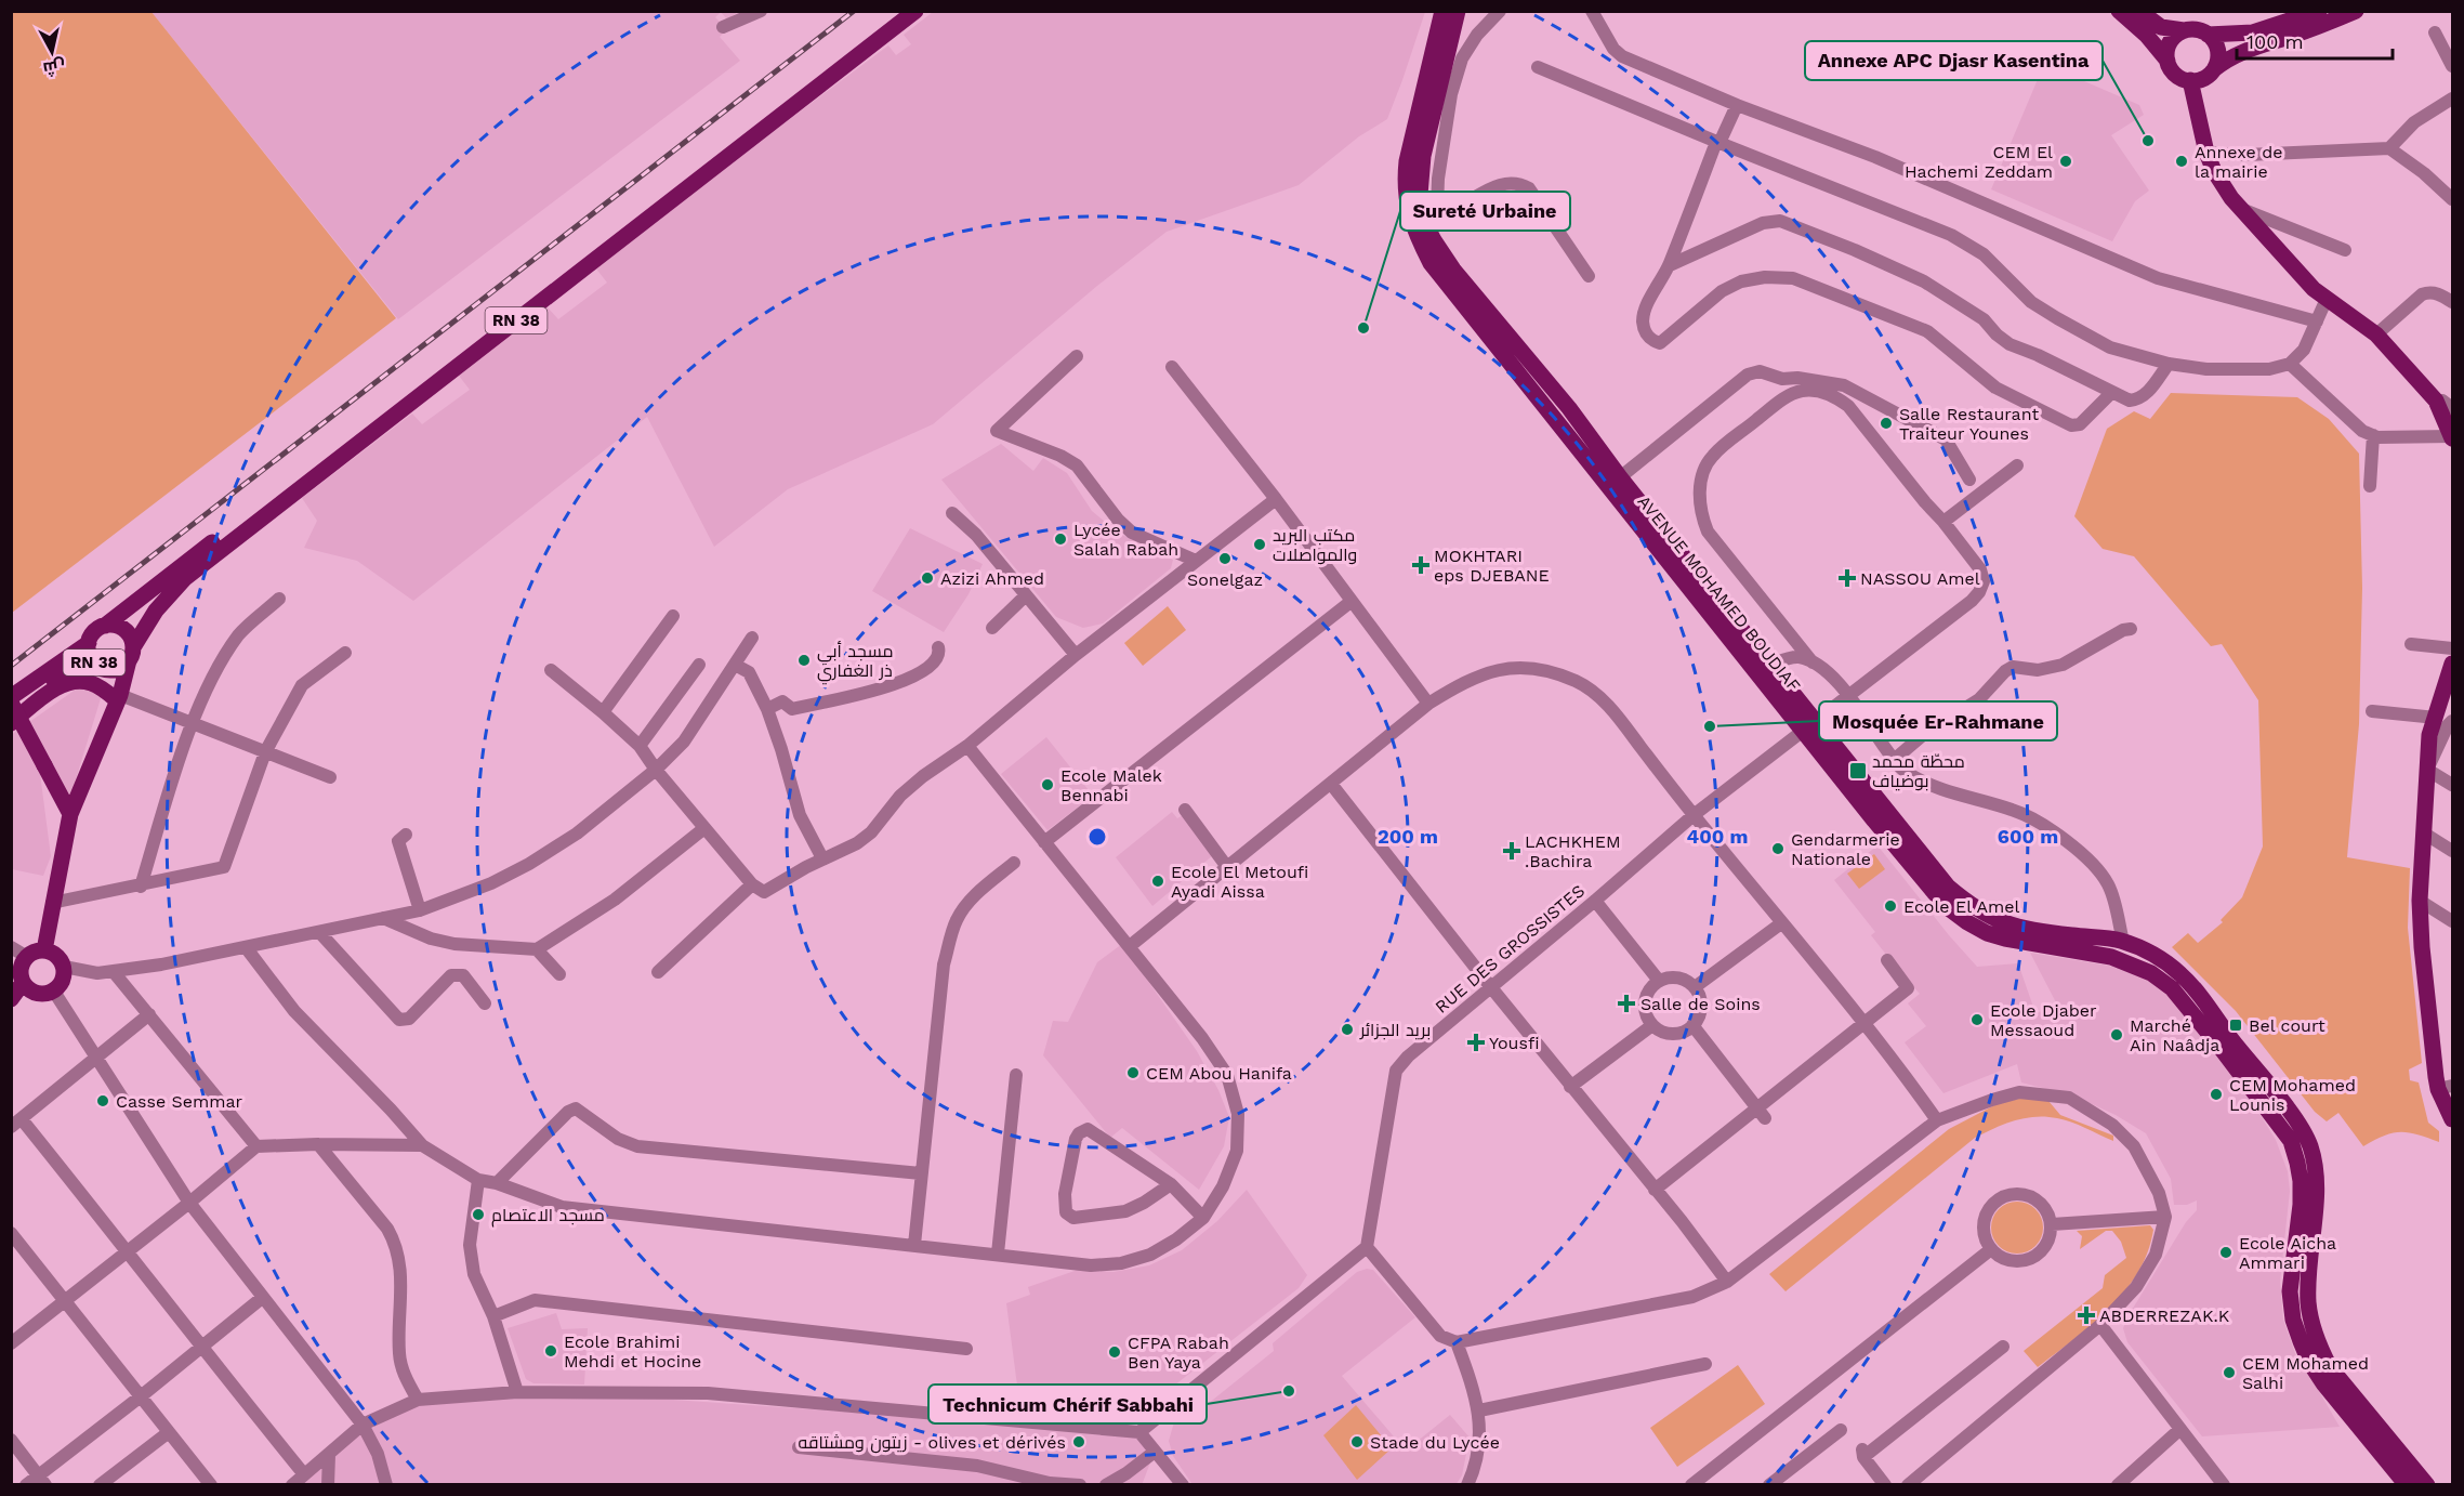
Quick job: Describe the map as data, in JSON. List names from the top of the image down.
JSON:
{
  "streets": {
    "main road": ["RN 38", "AVENUE MOHAMED BOUDIAF"],
    "street": ["RUE DES GROSSISTES"]
  },
  "crossings": [
    ["AVENUE MOHAMED BOUDIAF", "RUE DES GROSSISTES"]
  ],
  "places": {
    "other": [
      "Annexe APC Djasr Kasentina",
      "CEM El Hachemi Zeddam",
      "Annexe de la mairie",
      "Sureté Urbaine",
      "Salle Restaurant Traiteur Younes",
      "Lycée Salah Rabah",
      "مكتب البريد والمواصلات",
      "Sonelgaz",
      "Azizi Ahmed",
      "مسجد أبي ذر الغفاري",
      "Mosquée Er-Rahmane",
      "Ecole Malek Bennabi",
      "Gendarmerie Nationale",
      "Ecole El Metoufi Ayadi Aissa",
      "Ecole El Amel",
      "Ecole Djaber Messaoud",
      "بريد الجزائر",
      "Marché Ain Naâdja",
      "CEM Abou Hanifa",
      "CEM Mohamed Lounis",
      "Casse Semmar",
      "مسجد الاعتصام",
      "Ecole Aicha Ammari",
      "Ecole Brahimi Mehdi et Hocine",
      "CFPA Rabah Ben Yaya",
      "CEM Mohamed Salhi",
      "Technicum Chérif Sabbahi",
      "زيتون ومشتاقه - olives et dérivés",
      "Stade du Lycée"
    ],
    "health": [
      "MOKHTARI eps DJEBANE",
      "NASSOU Amel",
      "LACHKHEM .Bachira",
      "Salle de Soins",
      "Yousfi",
      "ABDERREZAK.K"
    ],
    "transit": ["محطّة محمد بوضياف", "Bel court"]
  },
  "scale_bar": "100 m",
  "north": "bottom",
  "rings": ["200 m", "400 m", "600 m"]
}
